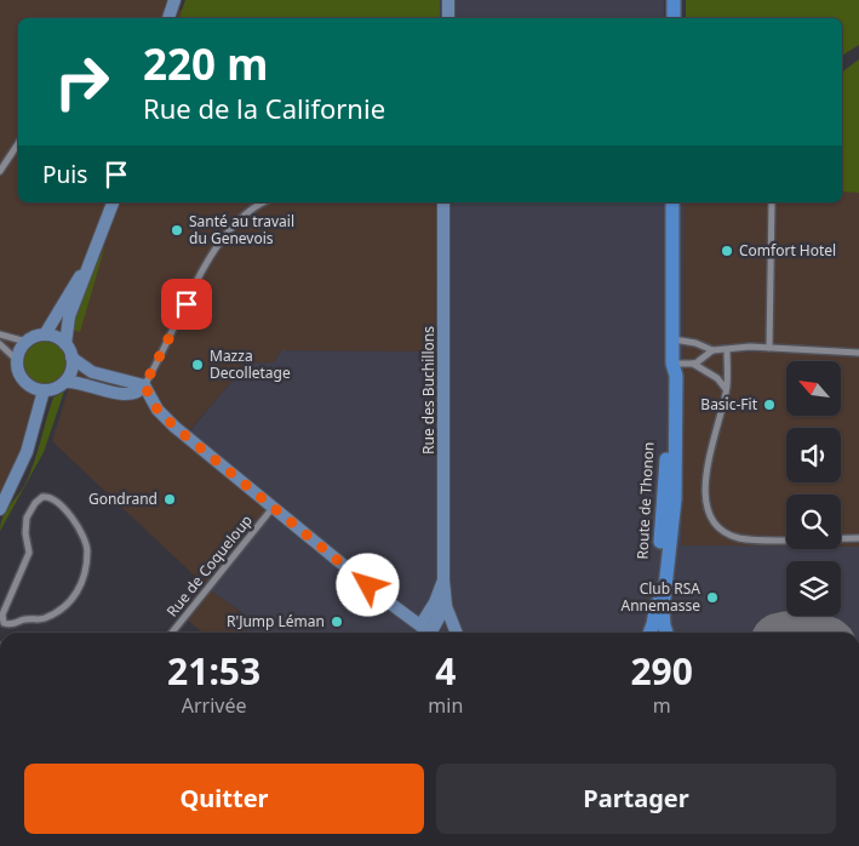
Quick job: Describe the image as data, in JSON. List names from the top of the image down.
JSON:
{
  "streets": {
    "main road": ["Route de Thonon"],
    "street": ["Rue des Buchillons", "Rue de Coqueloup"]
  },
  "places": [
    "Santé au travail du Genevois",
    "Comfort Hotel",
    "Mazza Decolletage",
    "Basic-Fit",
    "Gondrand",
    "Club RSA Annemasse",
    "R'Jump Léman"
  ],
  "north": "top left",
  "page": {
    "turn": ["220 m", "Rue de la Californie"],
    "then": "Puis",
    "eta": [
      "21:53",
      "Arrivée",
      "4",
      "min",
      "290",
      "m"
    ],
    "buttons": ["Quitter", "Partager"]
  }
}
